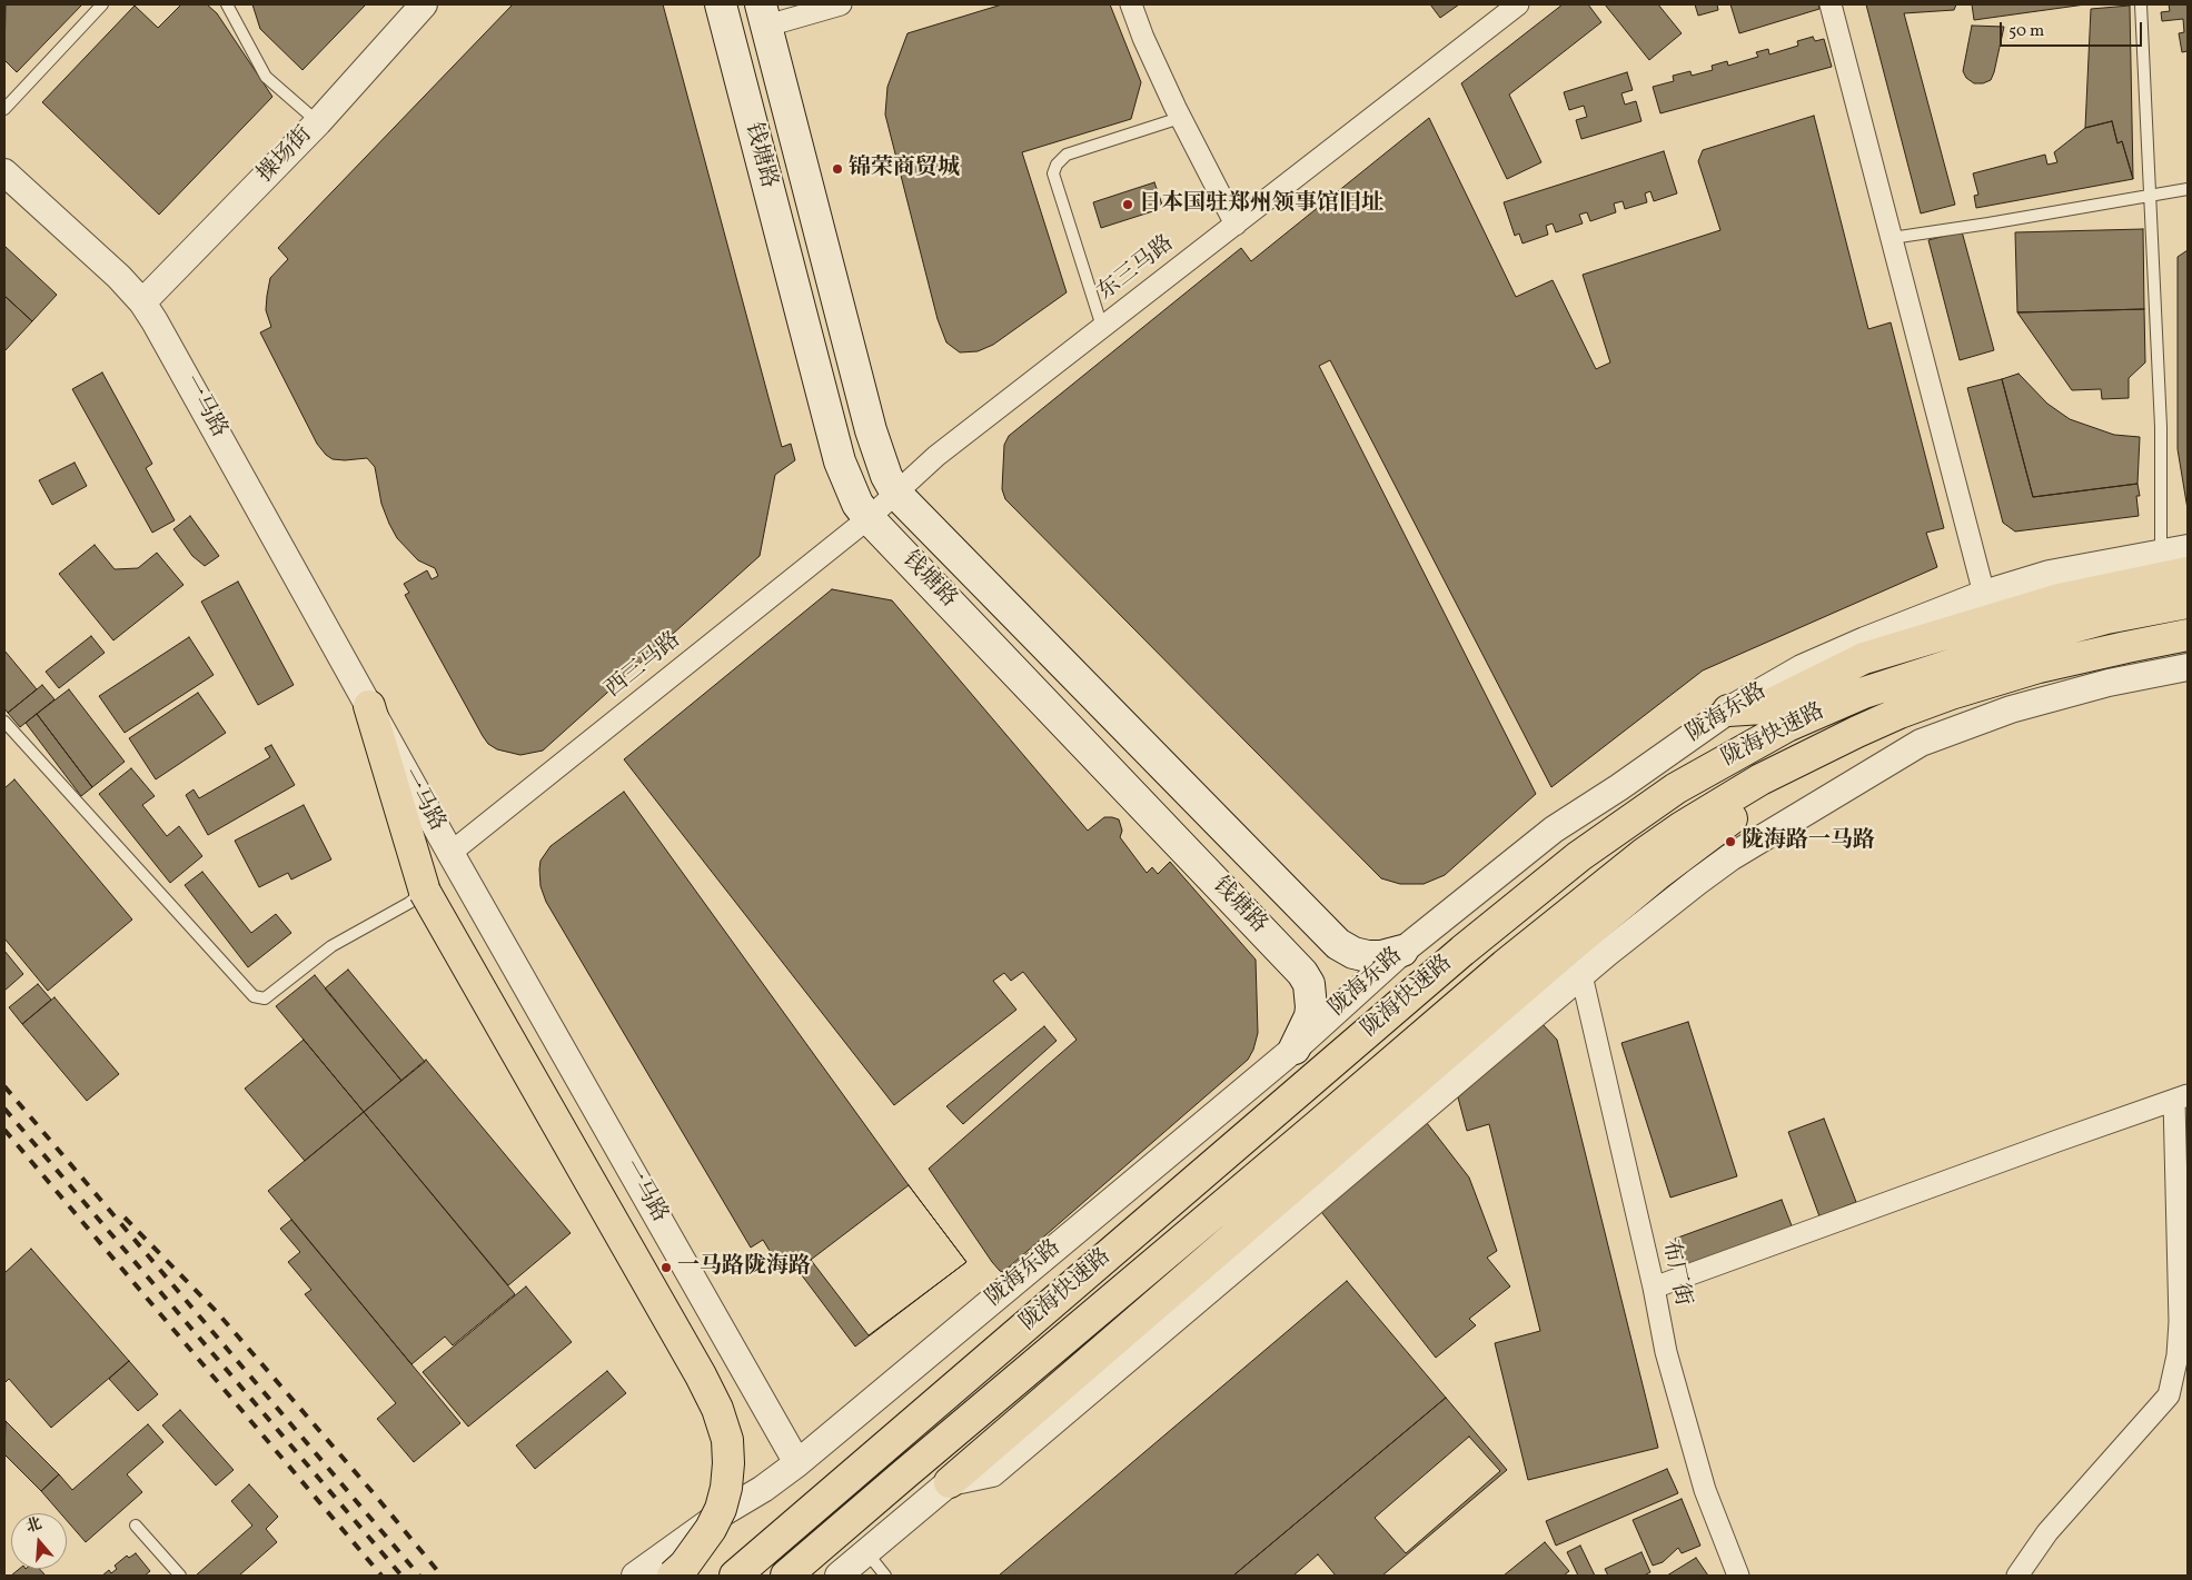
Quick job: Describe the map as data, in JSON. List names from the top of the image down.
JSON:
{
  "streets": {
    "highway": ["陇海快速路"],
    "main road": ["钱塘路"],
    "street": [
      "操场街",
      "东三马路",
      "一马路",
      "西三马路",
      "陇海东路",
      "布厂街"
    ]
  },
  "crossings": [
    ["操场街", "一马路"],
    ["钱塘路", "东三马路"],
    ["钱塘路", "西三马路"],
    ["钱塘路", "陇海东路"],
    ["东三马路", "西三马路"],
    ["一马路", "西三马路"],
    ["一马路", "陇海东路"]
  ],
  "places": [
    "锦荣商贸城",
    "日本国驻郑州领事馆旧址",
    "陇海路一马路",
    "一马路陇海路"
  ],
  "scale_bar": "50 m",
  "north": "top"
}
